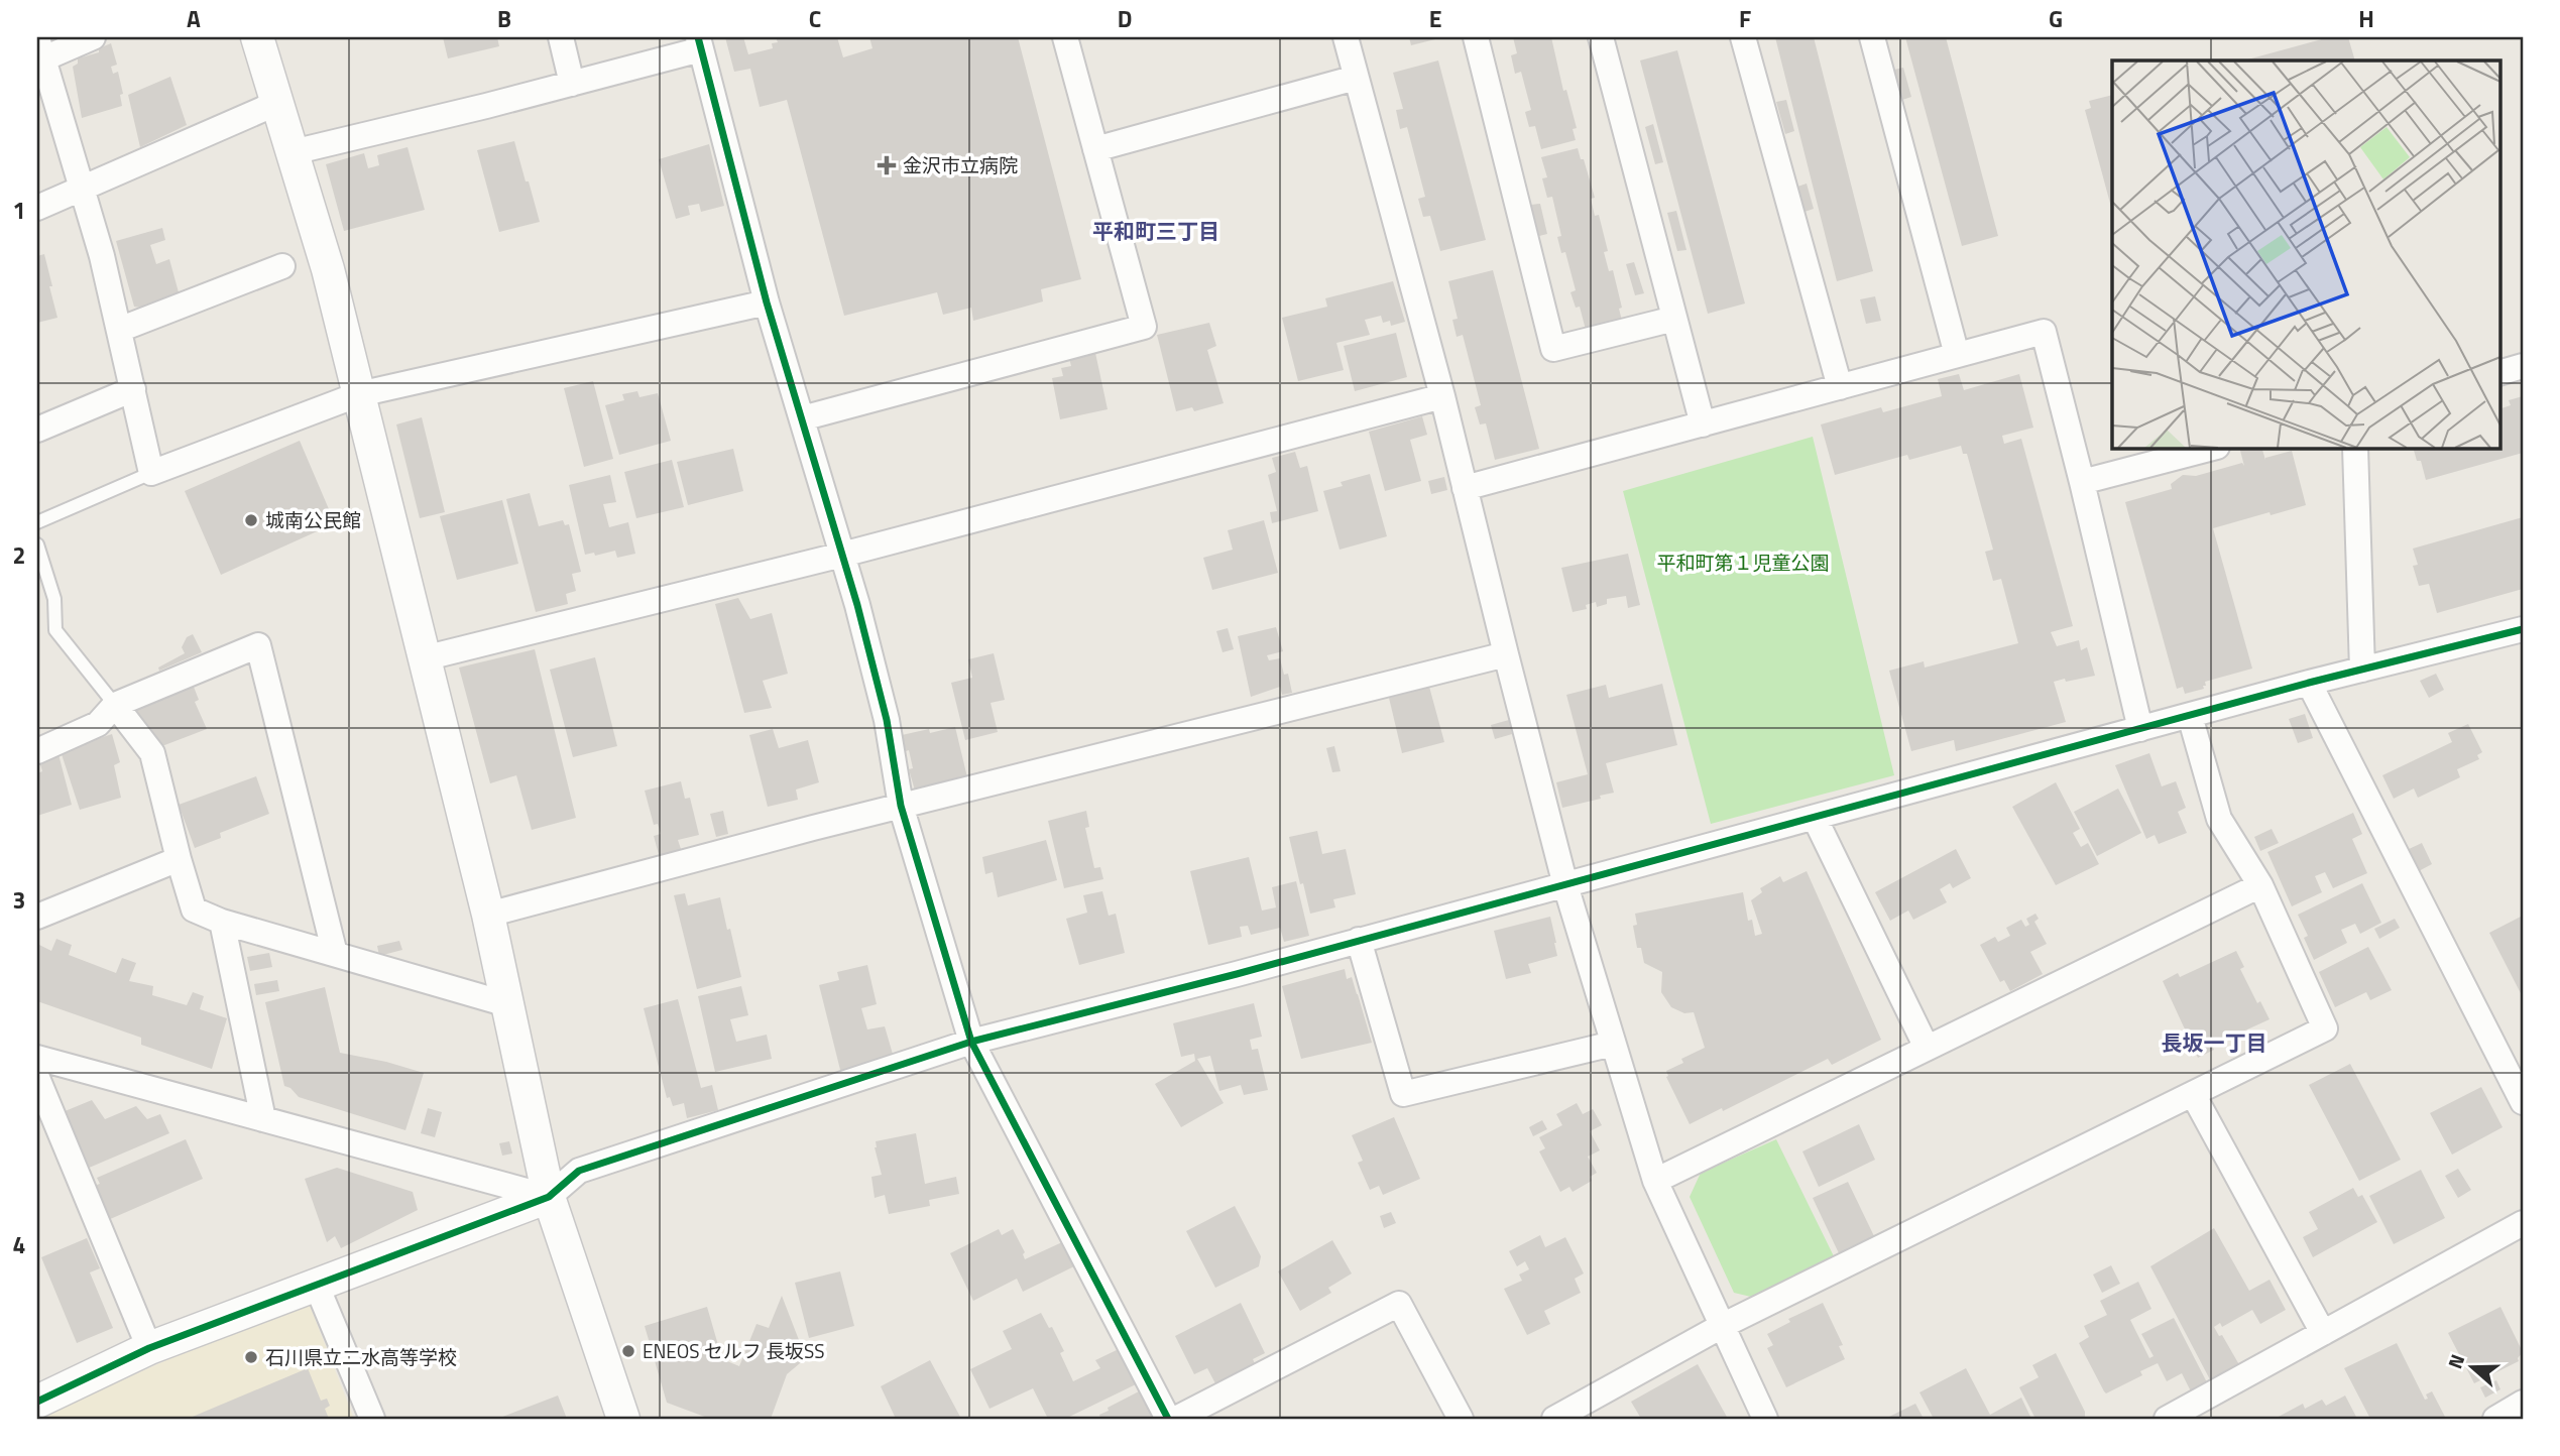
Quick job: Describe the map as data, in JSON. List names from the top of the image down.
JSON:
{
  "districts": ["平和町三丁目", "長坂一丁目"],
  "parks": ["平和町第１児童公園"],
  "places": {
    "health": ["金沢市立病院"],
    "other": ["城南公民館", "ENEOS セルフ 長坂SS", "石川県立二水高等学校"]
  },
  "north": "left",
  "grid": {
    "columns": [
      "A",
      "B",
      "C",
      "D",
      "E",
      "F",
      "G",
      "H"
    ],
    "rows": [
      "1",
      "2",
      "3",
      "4"
    ]
  }
}
